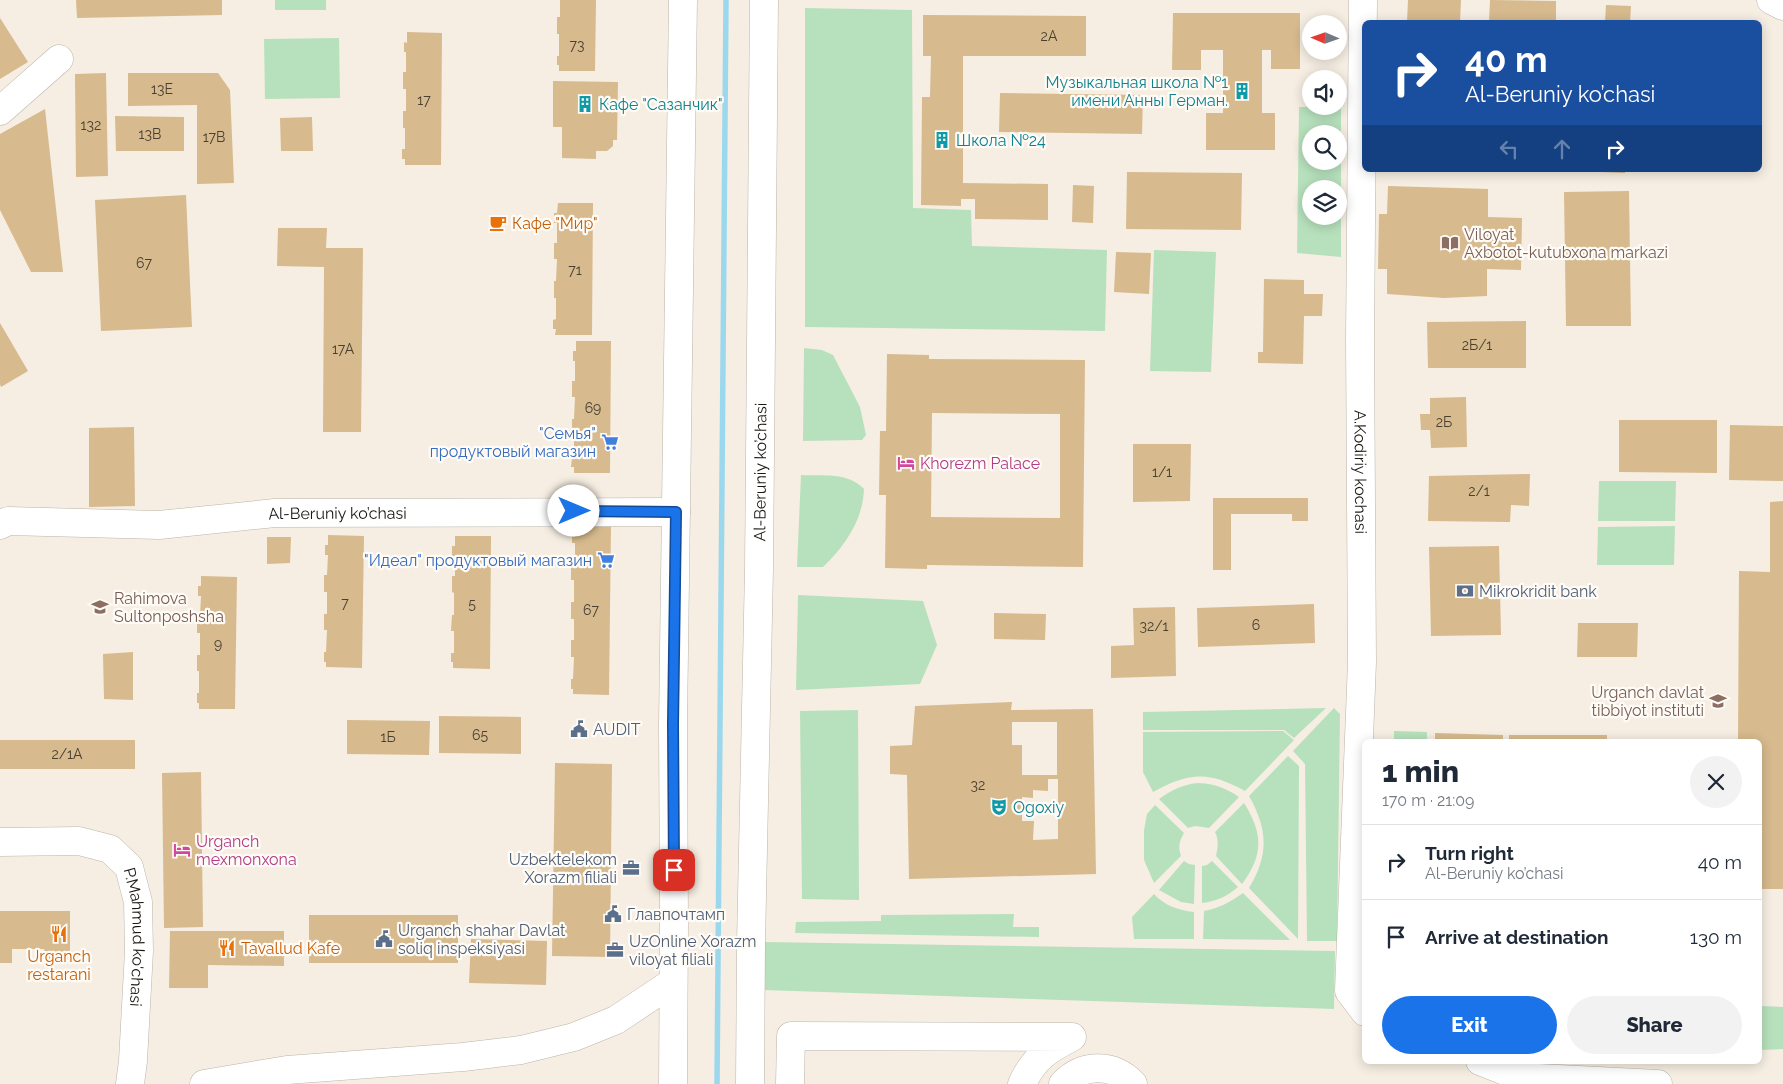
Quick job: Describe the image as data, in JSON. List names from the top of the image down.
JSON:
{
  "streets": {
    "street": ["Al-Beruniy ko’chasi", "A.Kodiriy kochasi", "P.Mahmud ko'chasi"]
  },
  "places": {
    "building": ["Музыкальная школа №1 имени Анны Герман.", "Кафе \"Сазанчик\"", "Школа №24"],
    "cafe": ["Кафе \"Мир\""],
    "library": ["Viloyat Axbotot-kutubxona markazi"],
    "supermarket": ["\"Семья\" продуктовый магазин", "\"Идеал\" продуктовый магазин"],
    "hotel": ["Khorezm Palace", "Urganch mexmonxona"],
    "bank": ["Mikrokridit bank"],
    "school or university": ["Rahimova Sultonposhsha", "Urganch davlat tibbiyot instituti"],
    "public building": ["AUDIT", "Главпочтамп", "Urganch shahar Davlat soliq inspeksiyasi"],
    "theatre": ["Ogoxiy"],
    "office": ["Uzbektelekom Xorazm filiali", "UzOnline Xorazm viloyat filiali"],
    "restaurant": ["Urganch restarani", "Tavallud Kafe"]
  },
  "house_numbers": [
    "2A",
    "73",
    "13Е",
    "17",
    "132",
    "13В",
    "17В",
    "67",
    "71",
    "2Б/1",
    "17A",
    "69",
    "2Б",
    "1/1",
    "2/1",
    "7",
    "5",
    "67",
    "6",
    "32/1",
    "9",
    "65",
    "1Б",
    "2/1A",
    "32"
  ],
  "north": "left",
  "page": {
    "turn": ["40 m", "Al-Beruniy ko’chasi"],
    "heading": ["1 min", "170 m · 21:09"],
    "list": [
      {
        "name": "Turn right",
        "note": "Al-Beruniy ko’chasi",
        "value": "40 m"
      },
      {
        "name": "Arrive at destination",
        "value": "130 m"
      }
    ],
    "buttons": ["Exit", "Share"]
  }
}
